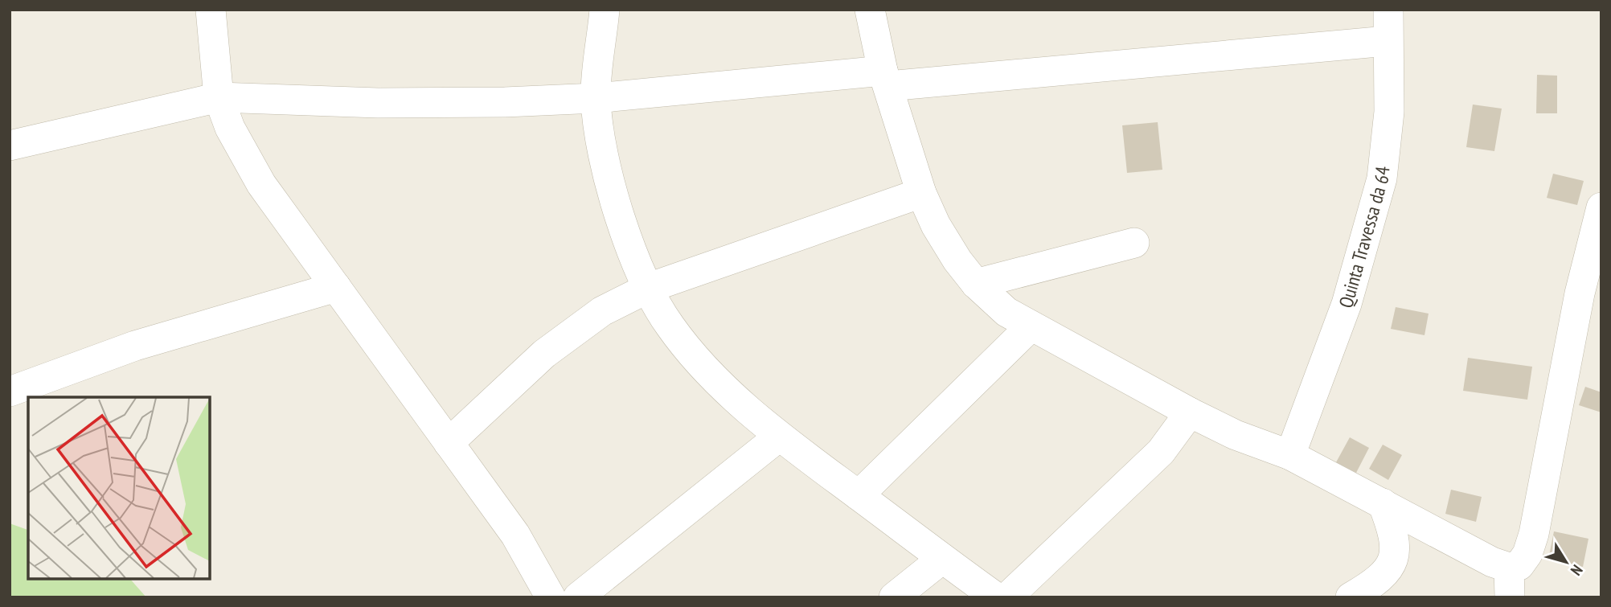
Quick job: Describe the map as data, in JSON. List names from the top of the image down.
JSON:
{
  "streets": {
    "street": ["Quinta Travessa da 64"]
  },
  "north": "bottom right"
}
